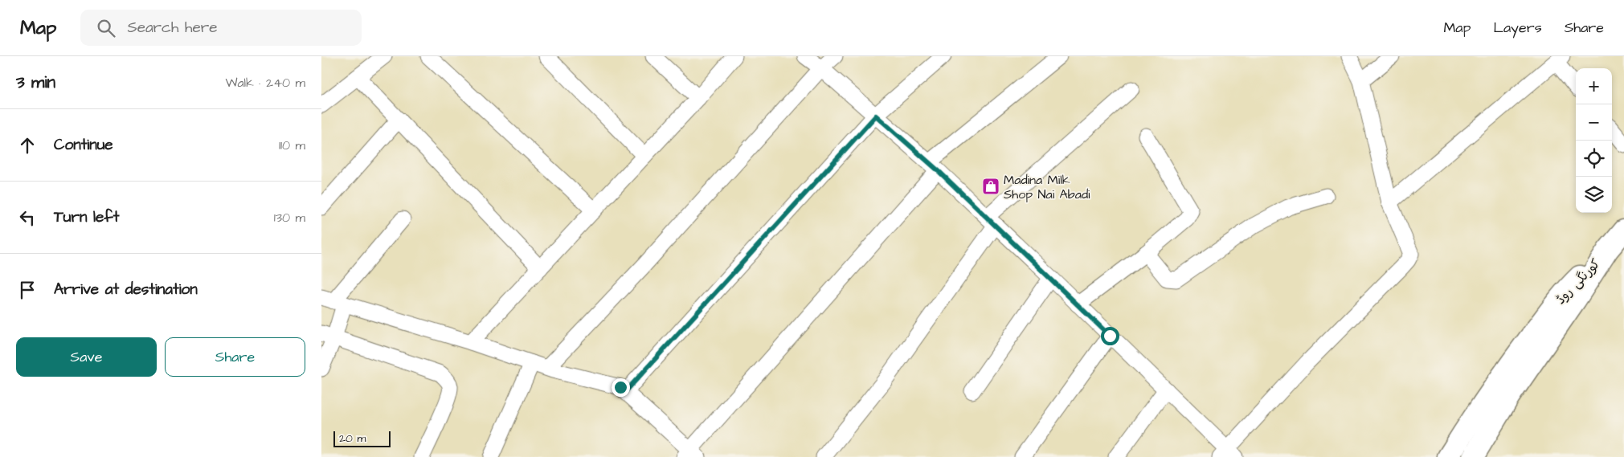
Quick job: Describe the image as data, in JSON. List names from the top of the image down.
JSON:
{
  "streets": {
    "main road": ["کورنگی روڈ"]
  },
  "places": {
    "shop": ["Madina Milk Shop Nai Abadi"]
  },
  "scale_bar": "20 m",
  "page": {
    "header": "Map",
    "search": "Search here",
    "nav": ["Map", "Layers", "Share"],
    "heading": ["3 min", "Walk · 240 m"],
    "map_buttons": ["+", "−"],
    "list": [
      ["Continue", "110 m"],
      ["Turn left", "130 m"],
      "Arrive at destination"
    ],
    "buttons": ["Save", "Share"],
    "scale": "20 m"
  }
}
